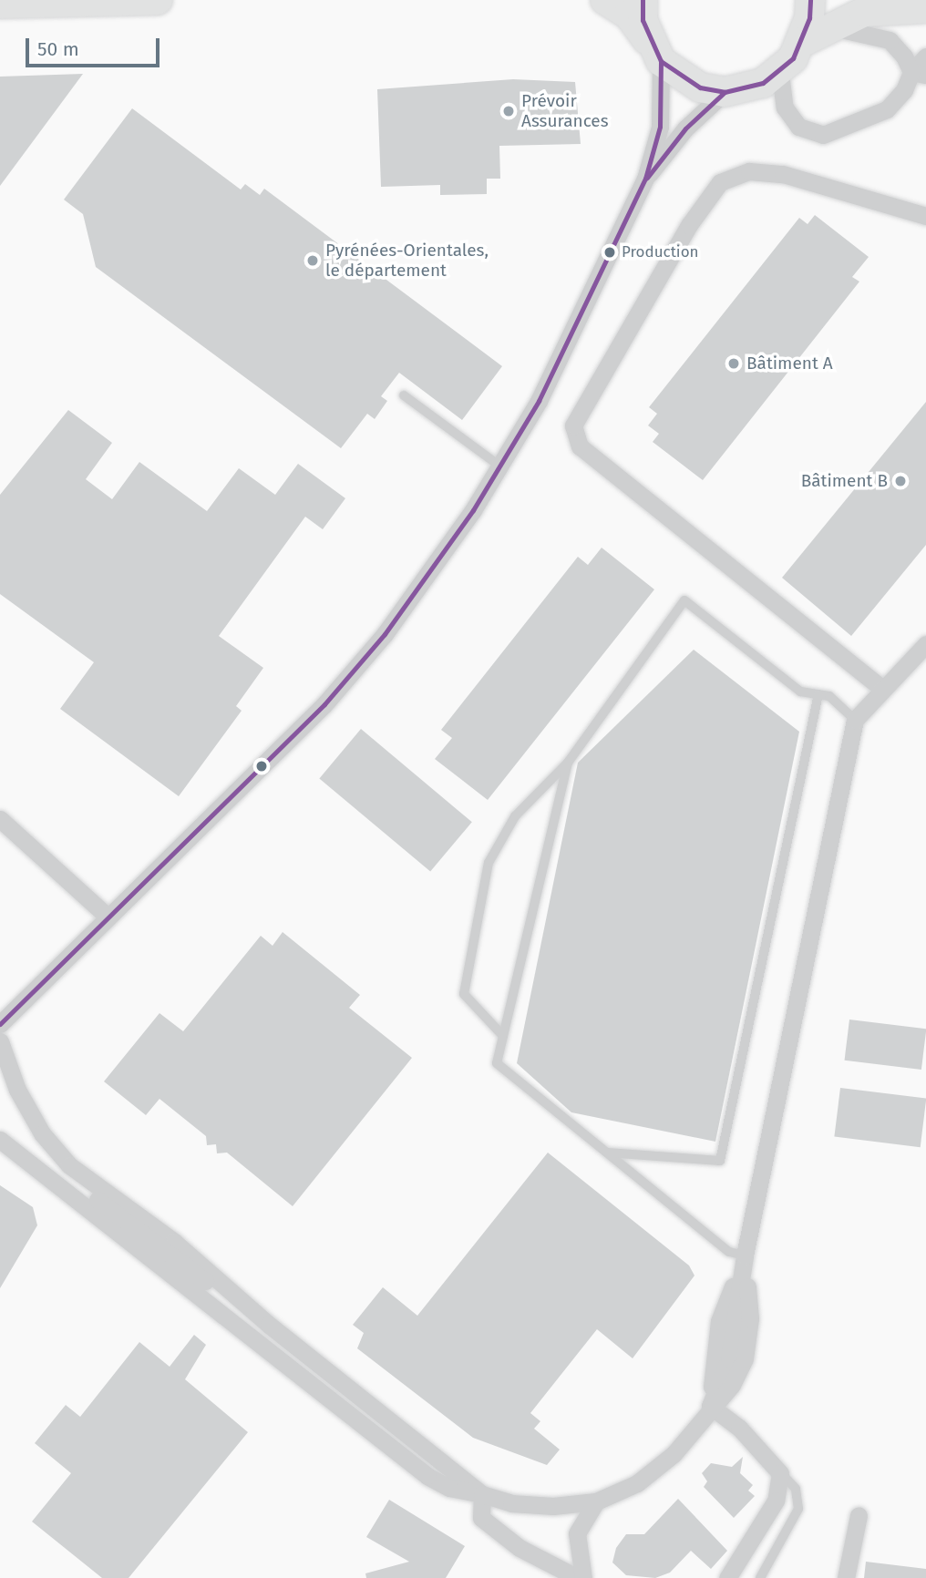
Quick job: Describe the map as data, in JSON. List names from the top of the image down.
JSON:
{
  "places": [
    "Prévoir Assurances",
    "Production",
    "Pyrénées-Orientales, le département",
    "Bâtiment A",
    "Bâtiment B"
  ],
  "scale_bar": "50 m"
}
